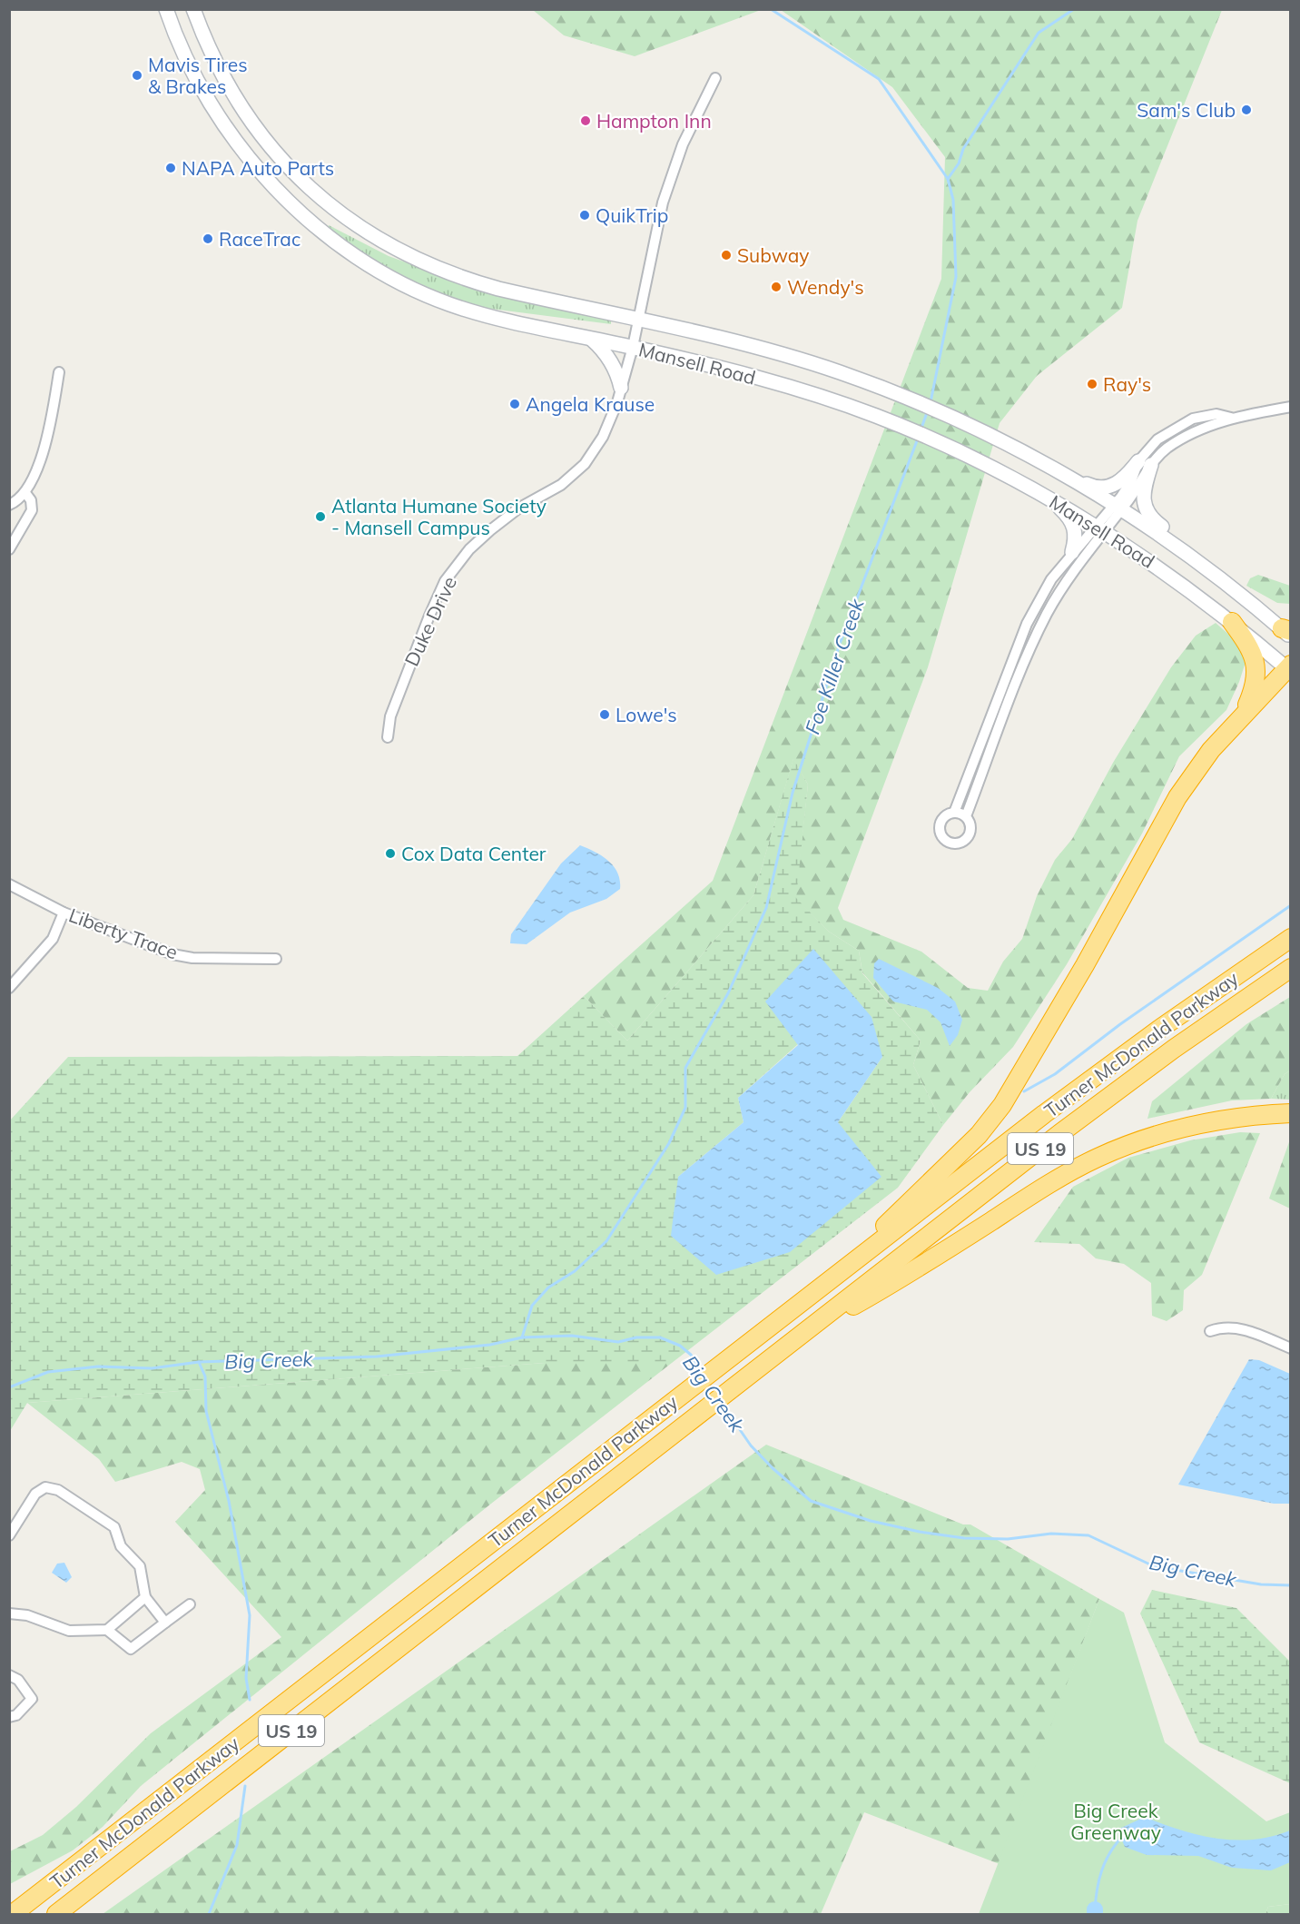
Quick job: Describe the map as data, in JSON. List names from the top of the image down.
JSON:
{
  "streets": {
    "highway": ["Turner McDonald Parkway", "US 19"],
    "main road": ["Mansell Road"],
    "street": ["Duke Drive", "Liberty Trace"]
  },
  "crossings": [
    ["Mansell Road", "Duke Drive"]
  ],
  "water": ["Foe Killer Creek", "Big Creek"],
  "parks": ["Big Creek Greenway"],
  "places": [
    "Mavis Tires & Brakes",
    "Sam's Club",
    "Hampton Inn",
    "NAPA Auto Parts",
    "QuikTrip",
    "RaceTrac",
    "Subway",
    "Wendy's",
    "Ray's",
    "Angela Krause",
    "Atlanta Humane Society - Mansell Campus",
    "Lowe's",
    "Cox Data Center"
  ]
}
